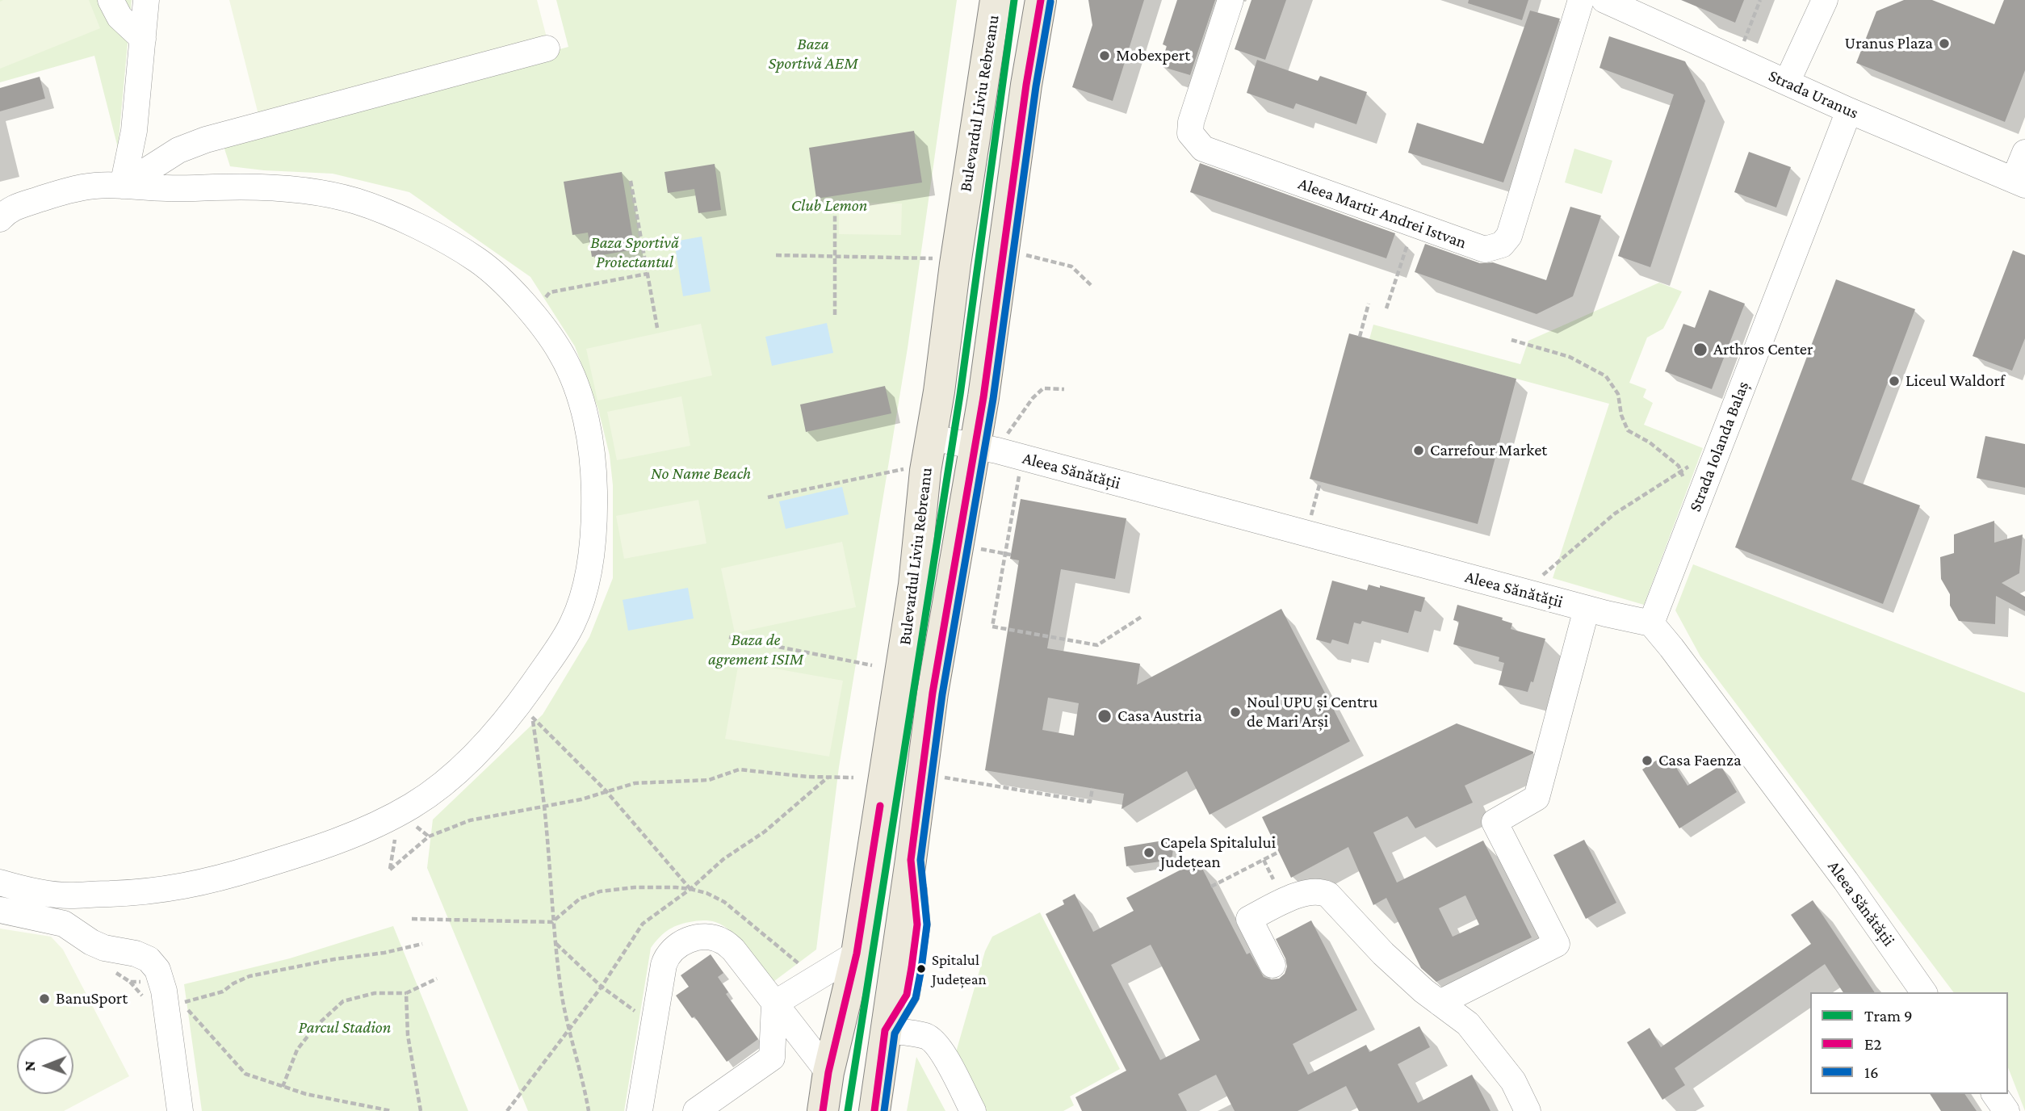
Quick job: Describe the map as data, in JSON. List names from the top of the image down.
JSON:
{
  "streets": {
    "main road": ["Bulevardul Liviu Rebreanu"],
    "street": [
      "Strada Uranus",
      "Aleea Martir Andrei Istvan",
      "Strada Iolanda Balaș",
      "Aleea Sănătății"
    ]
  },
  "crossings": [
    ["Strada Uranus", "Strada Iolanda Balaș"],
    ["Bulevardul Liviu Rebreanu", "Aleea Sănătății"],
    ["Strada Iolanda Balaș", "Aleea Sănătății"]
  ],
  "parks": [
    "Baza Sportivă AEM",
    "Club Lemon",
    "Baza Sportivă Proiectantul",
    "No Name Beach",
    "Baza de agrement ISIM",
    "Parcul Stadion"
  ],
  "places": [
    "Uranus Plaza",
    "Mobexpert",
    "Arthros Center",
    "Liceul Waldorf",
    "Carrefour Market",
    "Noul UPU și Centru de Mari Arși",
    "Casa Austria",
    "Casa Faenza",
    "Capela Spitalului Județean",
    "Spitalul Județean",
    "BanuSport"
  ],
  "lines": ["tram line 9", "transit line E2", "transit line 16"],
  "legend": ["Tram 9", "E2", "16"],
  "north": "left"
}
